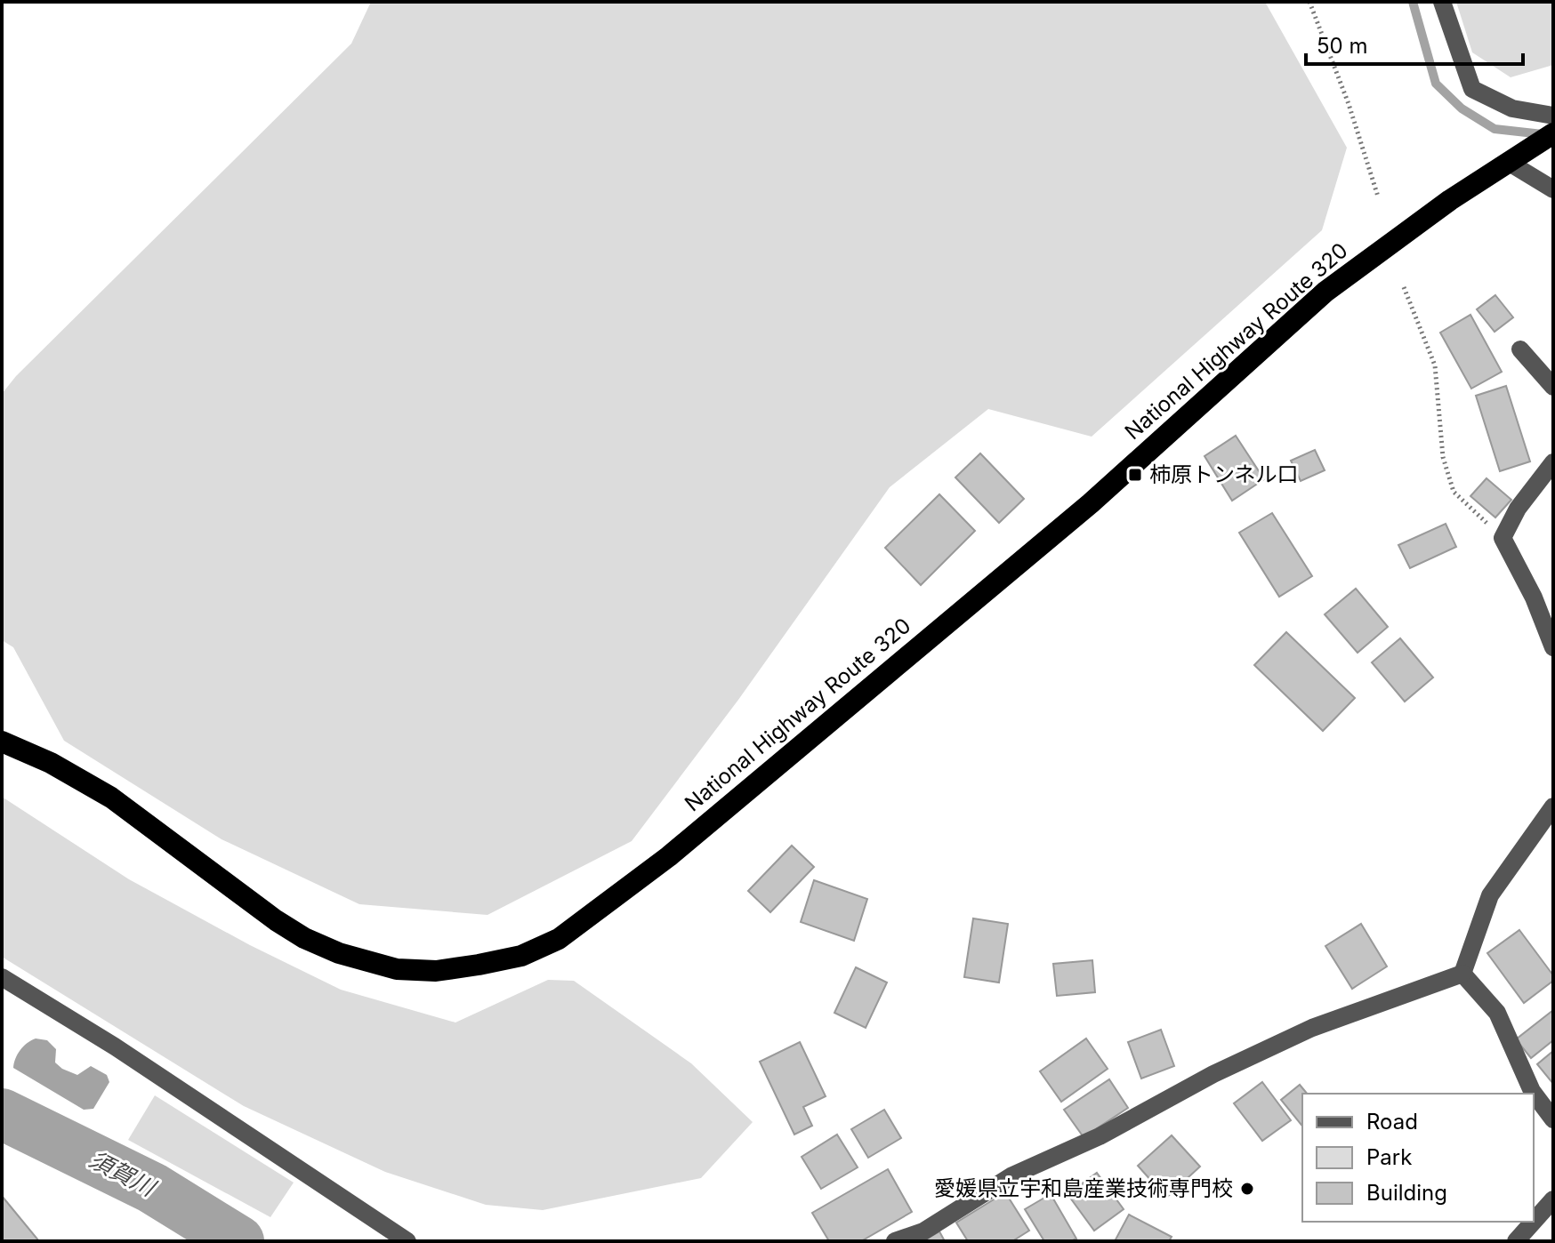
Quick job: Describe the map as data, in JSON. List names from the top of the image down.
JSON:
{
  "streets": {
    "highway": ["National Highway Route 320"]
  },
  "water": ["須賀川"],
  "places": {
    "transit": ["柿原トンネル口"],
    "other": ["愛媛県立宇和島産業技術専門校"]
  },
  "legend": ["Road", "Park", "Building"],
  "scale_bar": "50 m"
}
